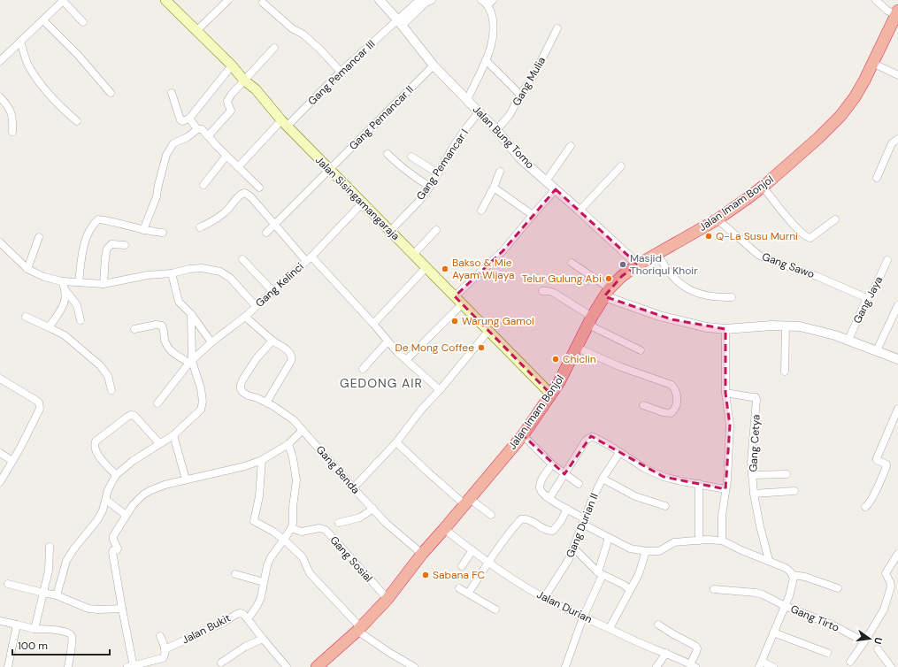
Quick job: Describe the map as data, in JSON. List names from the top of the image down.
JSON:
{
  "streets": {
    "highway": ["Jalan Imam Bonjol"],
    "main road": ["Jalan Sisingamangaraja"],
    "street": [
      "Gang Pemancar III",
      "Gang Mulia",
      "Gang Pemancar II",
      "Jalan Bung Tomo",
      "Gang Pemancar I",
      "Gang Sawo",
      "Gang Kelinci",
      "Gang Jaya",
      "Gang Cetya",
      "Gang Benda",
      "Gang Durian II",
      "Gang Sosial",
      "Jalan Durian",
      "Gang Tirto",
      "Jalan Bukit"
    ]
  },
  "crossings": [
    ["Gang Pemancar III", "Jalan Bung Tomo"],
    ["Gang Pemancar III", "Jalan Sisingamangaraja"],
    ["Gang Mulia", "Jalan Bung Tomo"],
    ["Gang Pemancar II", "Jalan Bung Tomo"],
    ["Gang Pemancar II", "Jalan Sisingamangaraja"],
    ["Jalan Bung Tomo", "Gang Pemancar I"],
    ["Jalan Bung Tomo", "Jalan Imam Bonjol"],
    ["Gang Pemancar I", "Jalan Sisingamangaraja"],
    ["Jalan Sisingamangaraja", "Jalan Imam Bonjol"],
    ["Jalan Sisingamangaraja", "Gang Kelinci"],
    ["Jalan Imam Bonjol", "Gang Sawo"],
    ["Jalan Imam Bonjol", "Gang Benda"],
    ["Jalan Imam Bonjol", "Gang Sosial"],
    ["Jalan Imam Bonjol", "Jalan Durian"],
    ["Gang Sawo", "Gang Jaya"],
    ["Gang Durian II", "Jalan Durian"]
  ],
  "districts": ["GEDONG AIR"],
  "places": [
    "Q-La Susu Murni",
    "Masjid Thoriqul Khoir",
    "Bakso & Mie Ayam Wijaya",
    "Telur Gulung Abi",
    "Warung Gamol",
    "De Mong Coffee",
    "Chiclin",
    "Sabana FC"
  ],
  "scale_bar": "100 m",
  "north": "right"
}
